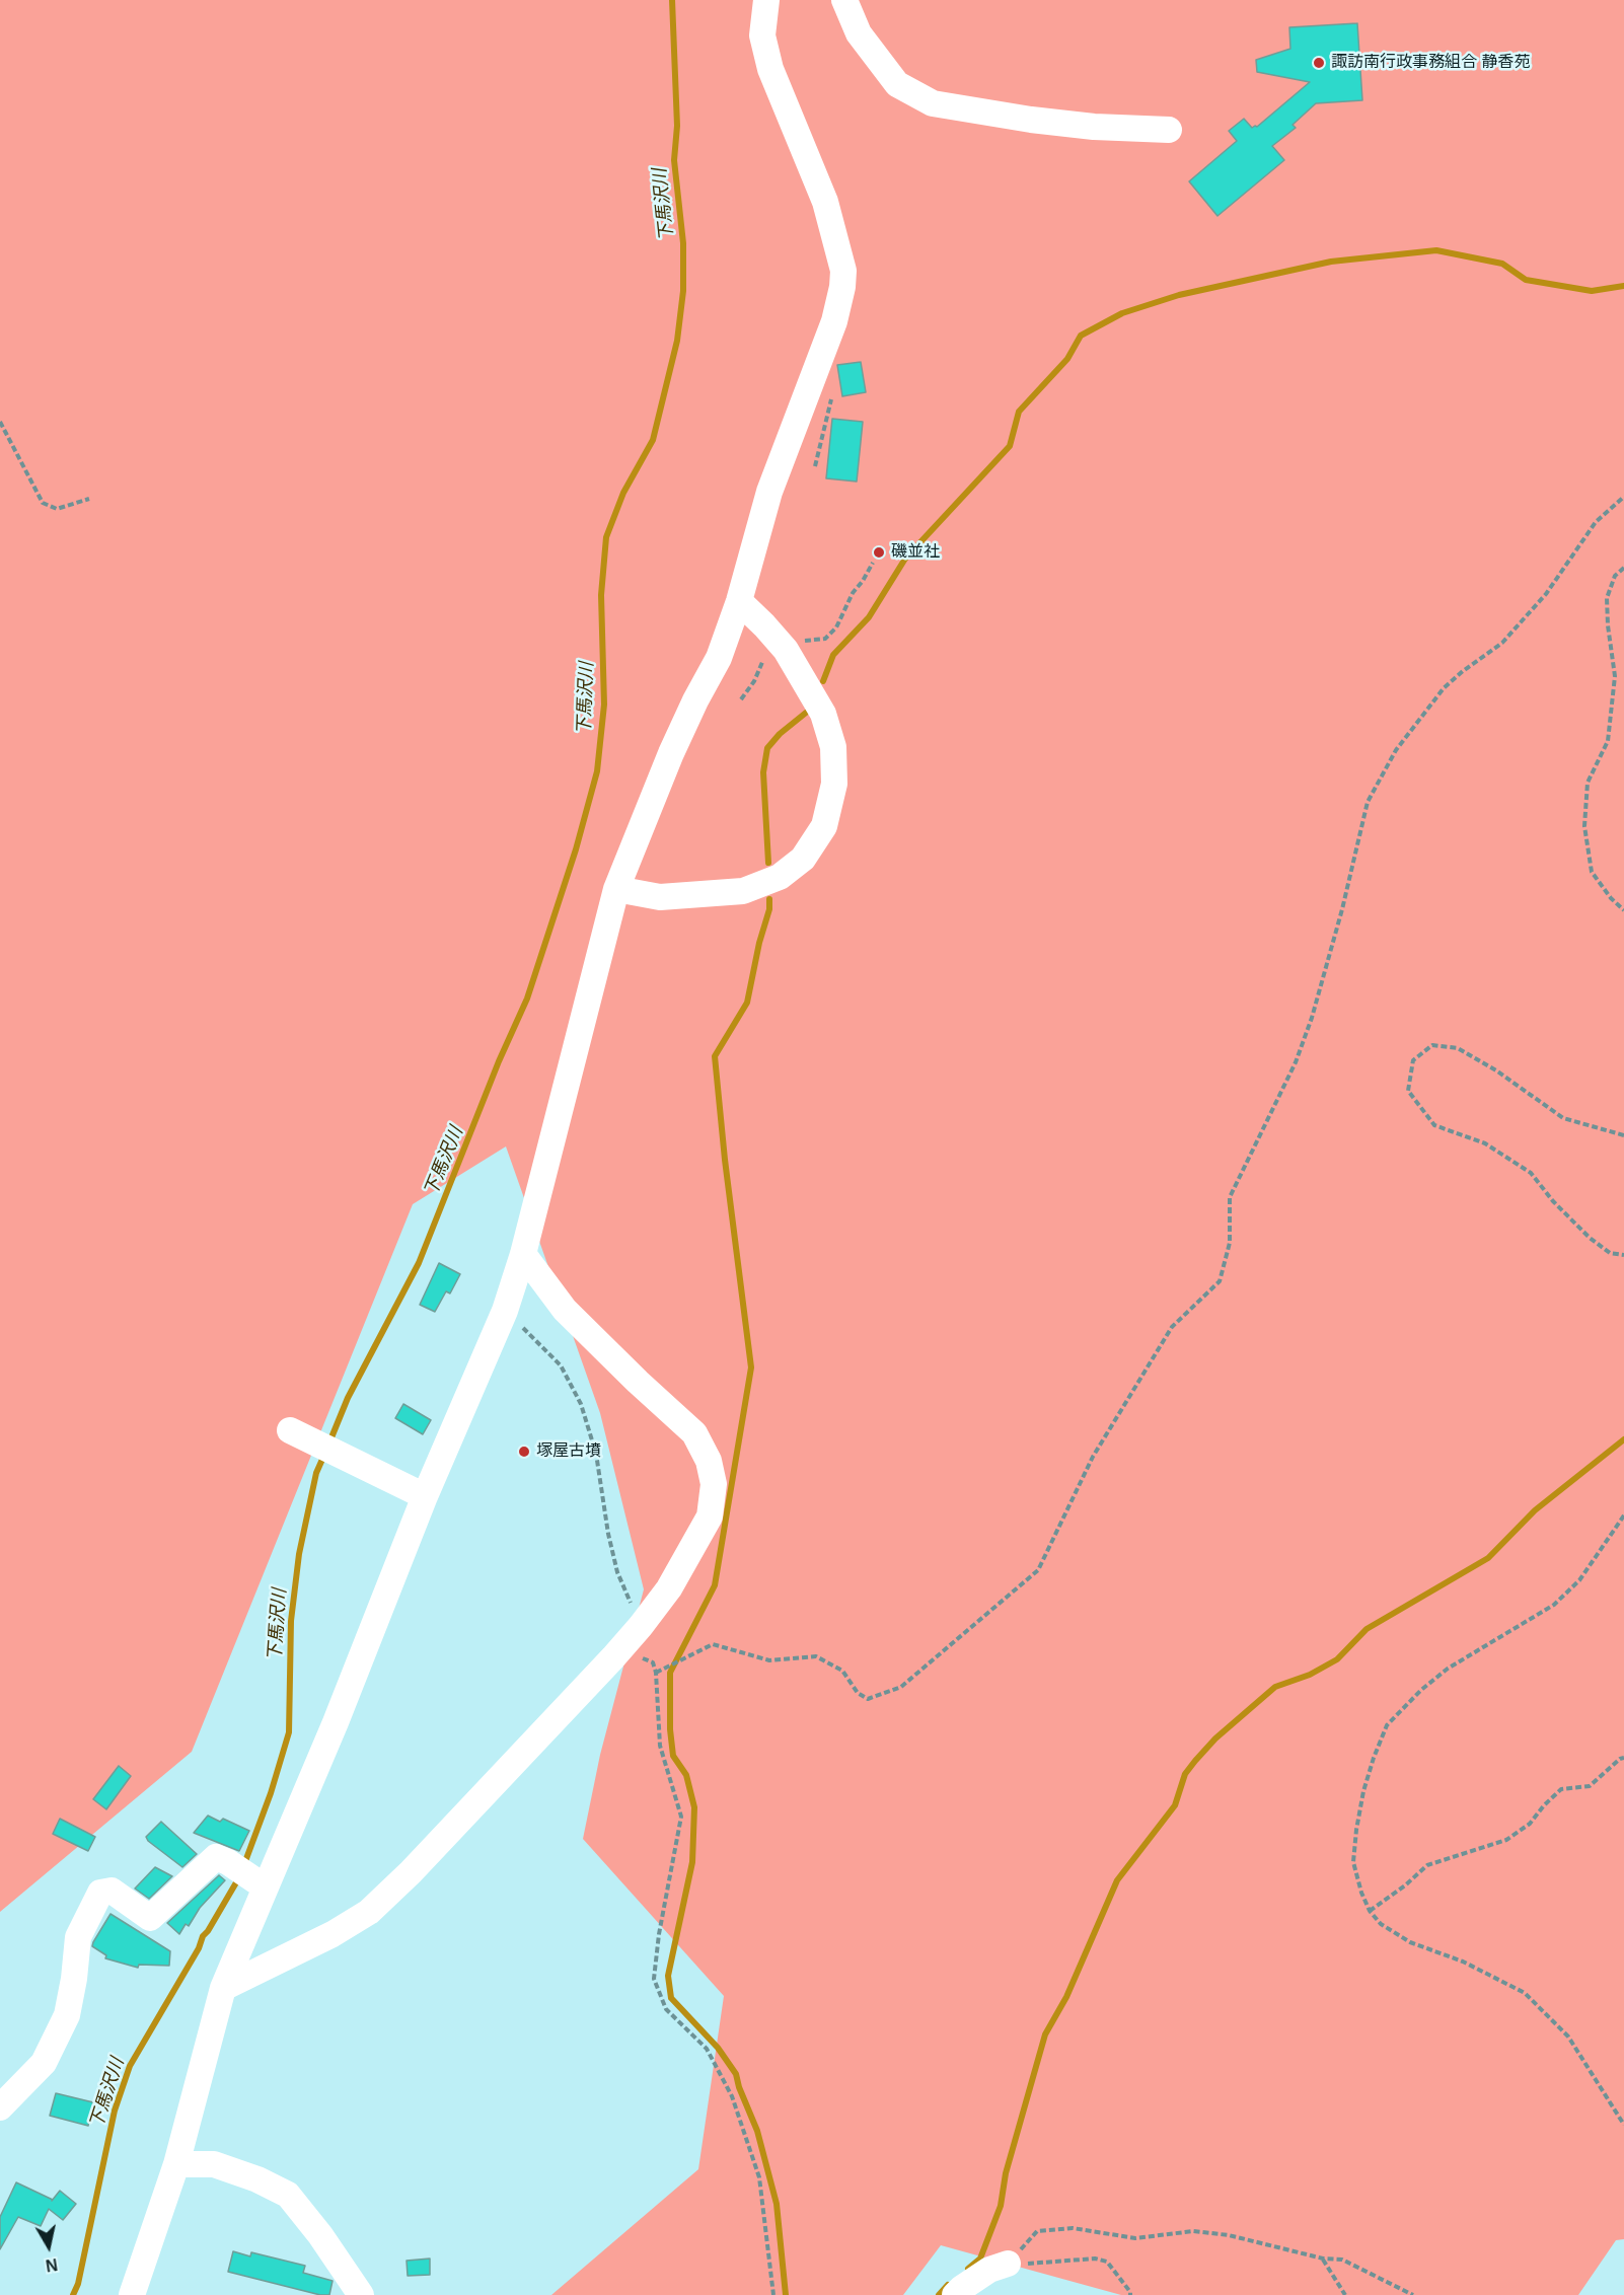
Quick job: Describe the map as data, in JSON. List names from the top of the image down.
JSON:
{
  "water": ["下馬沢川"],
  "places": ["諏訪南行政事務組合 静香苑", "磯並社", "塚屋古墳"],
  "north": "bottom"
}
